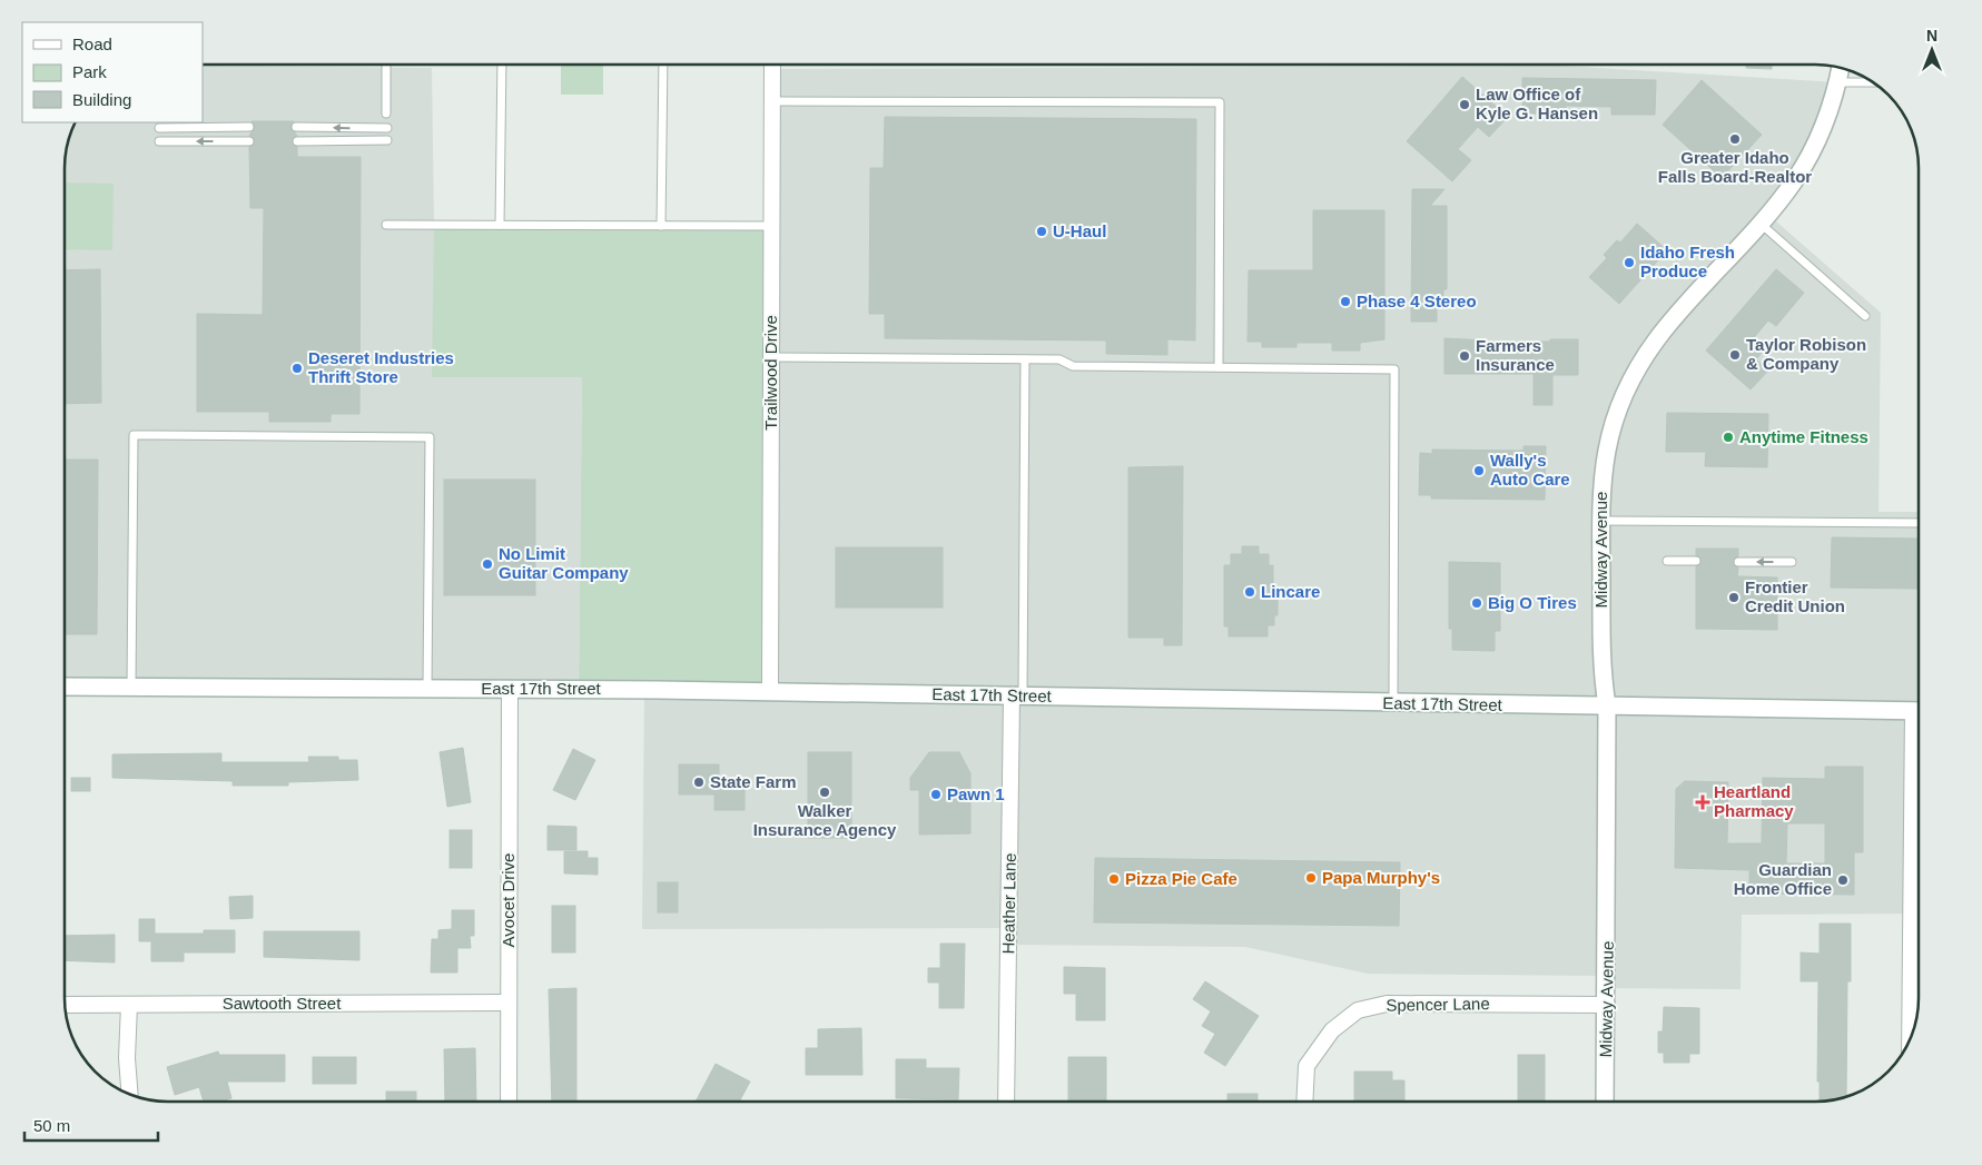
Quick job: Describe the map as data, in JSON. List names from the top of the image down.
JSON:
{
  "streets": {
    "main road": ["Midway Avenue", "East 17th Street"],
    "street": [
      "Trailwood Drive",
      "Avocet Drive",
      "Heather Lane",
      "Sawtooth Street",
      "Spencer Lane"
    ]
  },
  "crossings": [
    ["Trailwood Drive", "East 17th Street"],
    ["Midway Avenue", "East 17th Street"],
    ["Midway Avenue", "Spencer Lane"],
    ["East 17th Street", "Avocet Drive"],
    ["East 17th Street", "Heather Lane"],
    ["Avocet Drive", "Sawtooth Street"]
  ],
  "places": {
    "other": [
      "Law Office of Kyle G. Hansen",
      "Greater Idaho Falls Board-Realtor",
      "U-Haul",
      "Idaho Fresh Produce",
      "Phase 4 Stereo",
      "Taylor Robison & Company",
      "Farmers Insurance",
      "Deseret Industries Thrift Store",
      "Anytime Fitness",
      "Wally's Auto Care",
      "No Limit Guitar Company",
      "Lincare",
      "Frontier Credit Union",
      "Big O Tires",
      "State Farm",
      "Walker Insurance Agency",
      "Pawn 1",
      "Papa Murphy's",
      "Pizza Pie Cafe",
      "Guardian Home Office"
    ],
    "health": ["Heartland Pharmacy"]
  },
  "legend": ["Road", "Park", "Building"],
  "scale_bar": "50 m",
  "north": "top"
}
